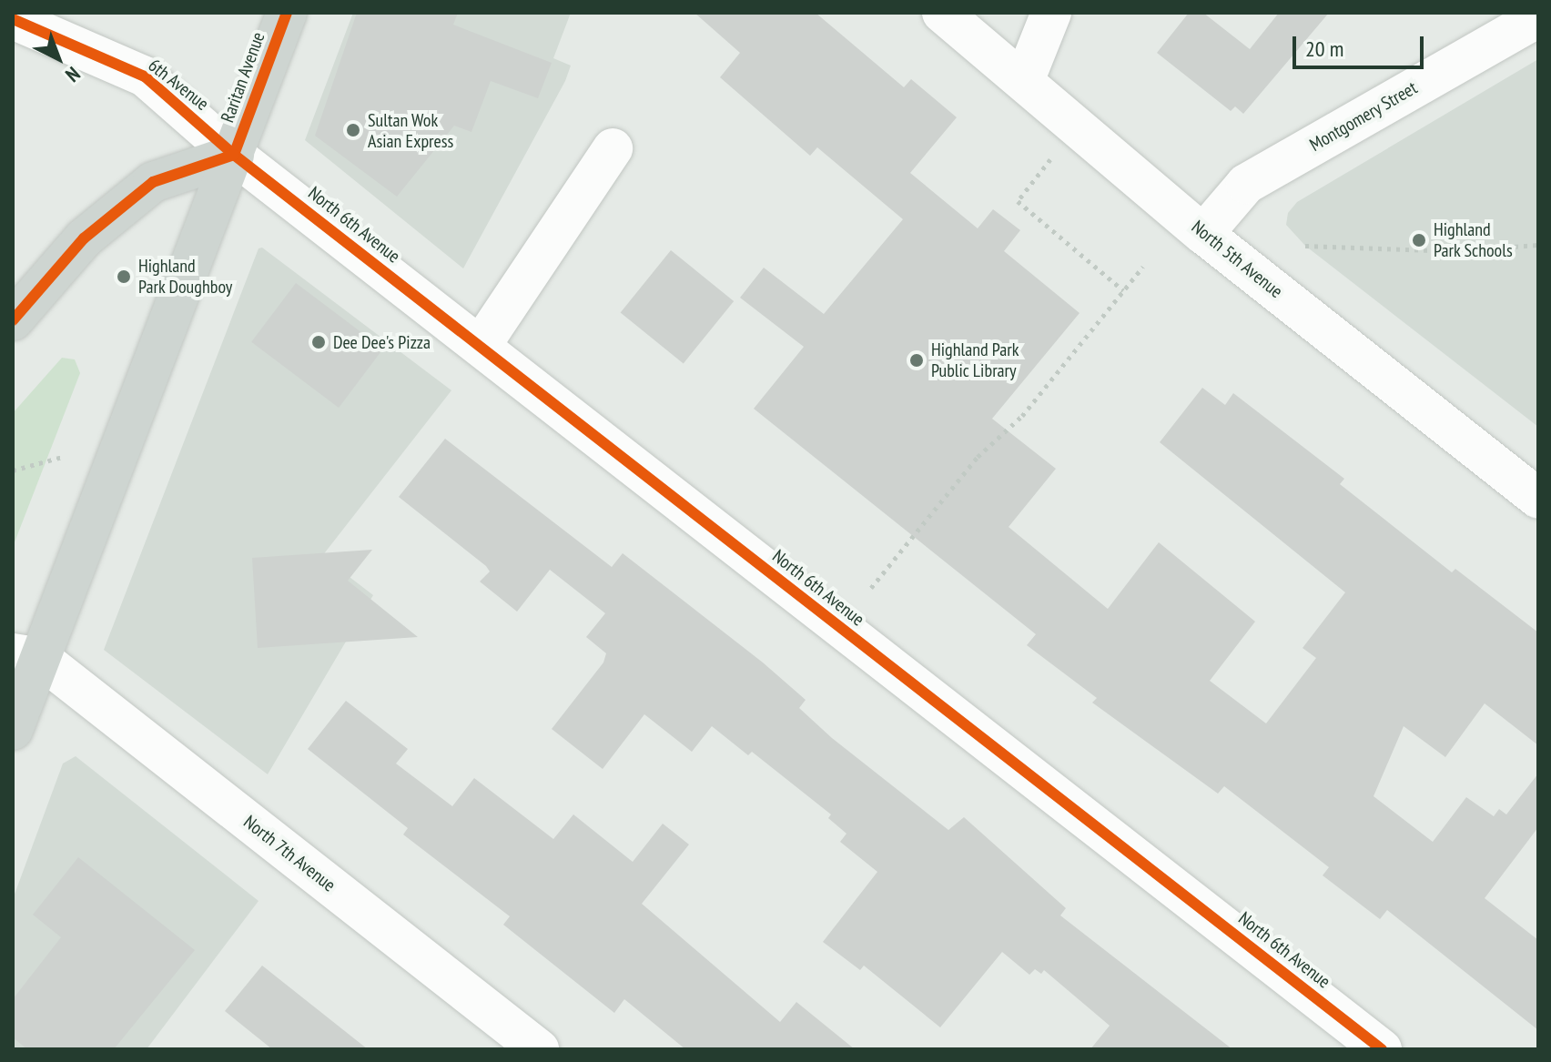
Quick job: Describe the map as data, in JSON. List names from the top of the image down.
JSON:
{
  "streets": {
    "main road": ["Raritan Avenue"],
    "street": [
      "6th Avenue",
      "Montgomery Street",
      "North 6th Avenue",
      "North 5th Avenue",
      "North 7th Avenue"
    ]
  },
  "crossings": [
    ["Raritan Avenue", "6th Avenue"],
    ["Raritan Avenue", "North 6th Avenue"],
    ["Raritan Avenue", "North 7th Avenue"],
    ["6th Avenue", "North 6th Avenue"],
    ["Montgomery Street", "North 5th Avenue"]
  ],
  "places": [
    "Sultan Wok Asian Express",
    "Highland Park Schools",
    "Highland Park Doughboy",
    "Dee Dee's Pizza",
    "Highland Park Public Library"
  ],
  "scale_bar": "20 m",
  "north": "bottom right"
}
